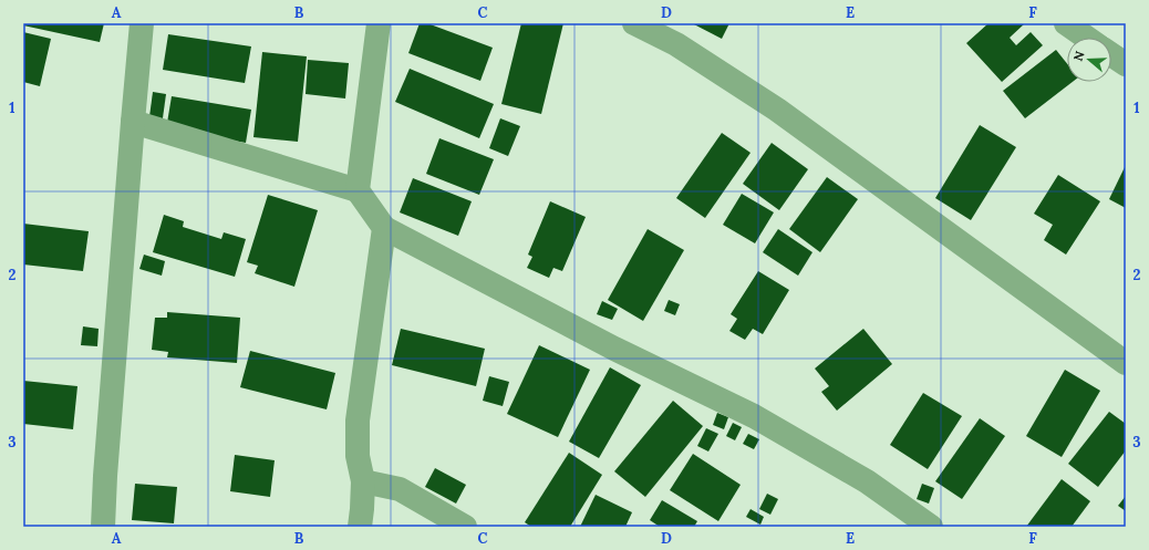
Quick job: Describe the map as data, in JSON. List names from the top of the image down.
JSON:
{
  "north": "left",
  "grid": {
    "columns": [
      "A",
      "B",
      "C",
      "D",
      "E",
      "F"
    ],
    "rows": ["1", "2", "3"]
  }
}
